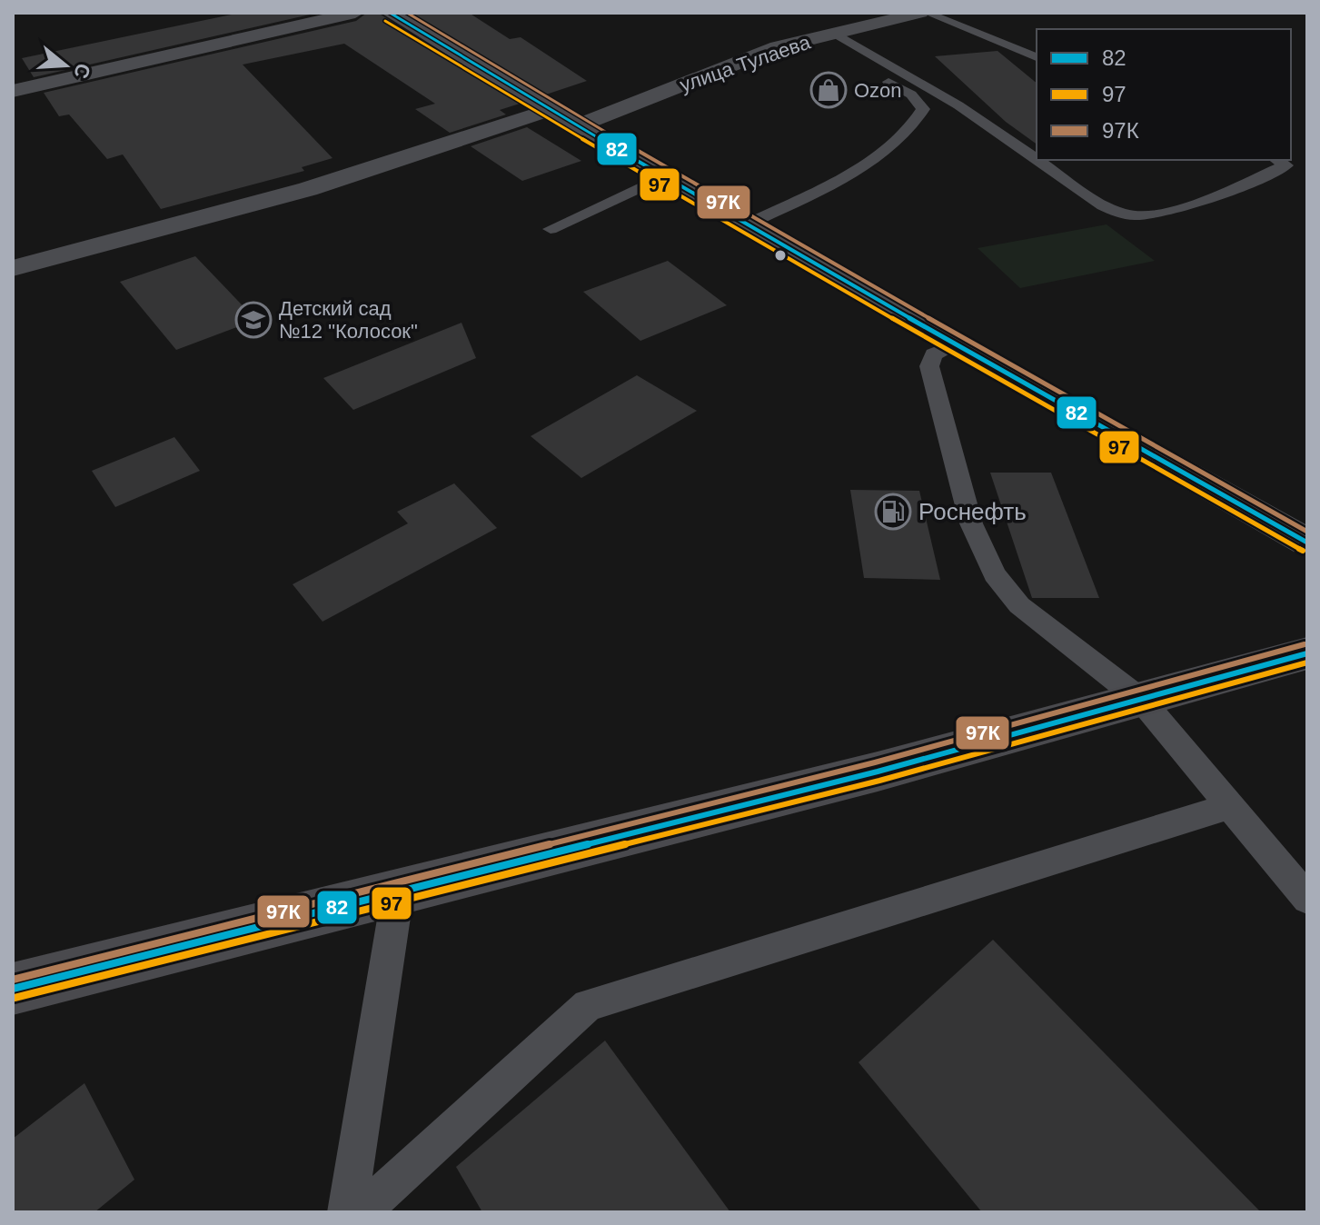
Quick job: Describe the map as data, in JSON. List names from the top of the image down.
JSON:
{
  "streets": {
    "street": ["улица Тулаева"]
  },
  "places": {
    "shop": ["Ozon"],
    "school or university": ["Детский сад №12 \"Колосок\""],
    "fuel station": ["Роснефть"]
  },
  "lines": ["transit line 82", "transit line 97К", "transit line 97"],
  "legend": ["82", "97", "97К"],
  "north": "right"
}
